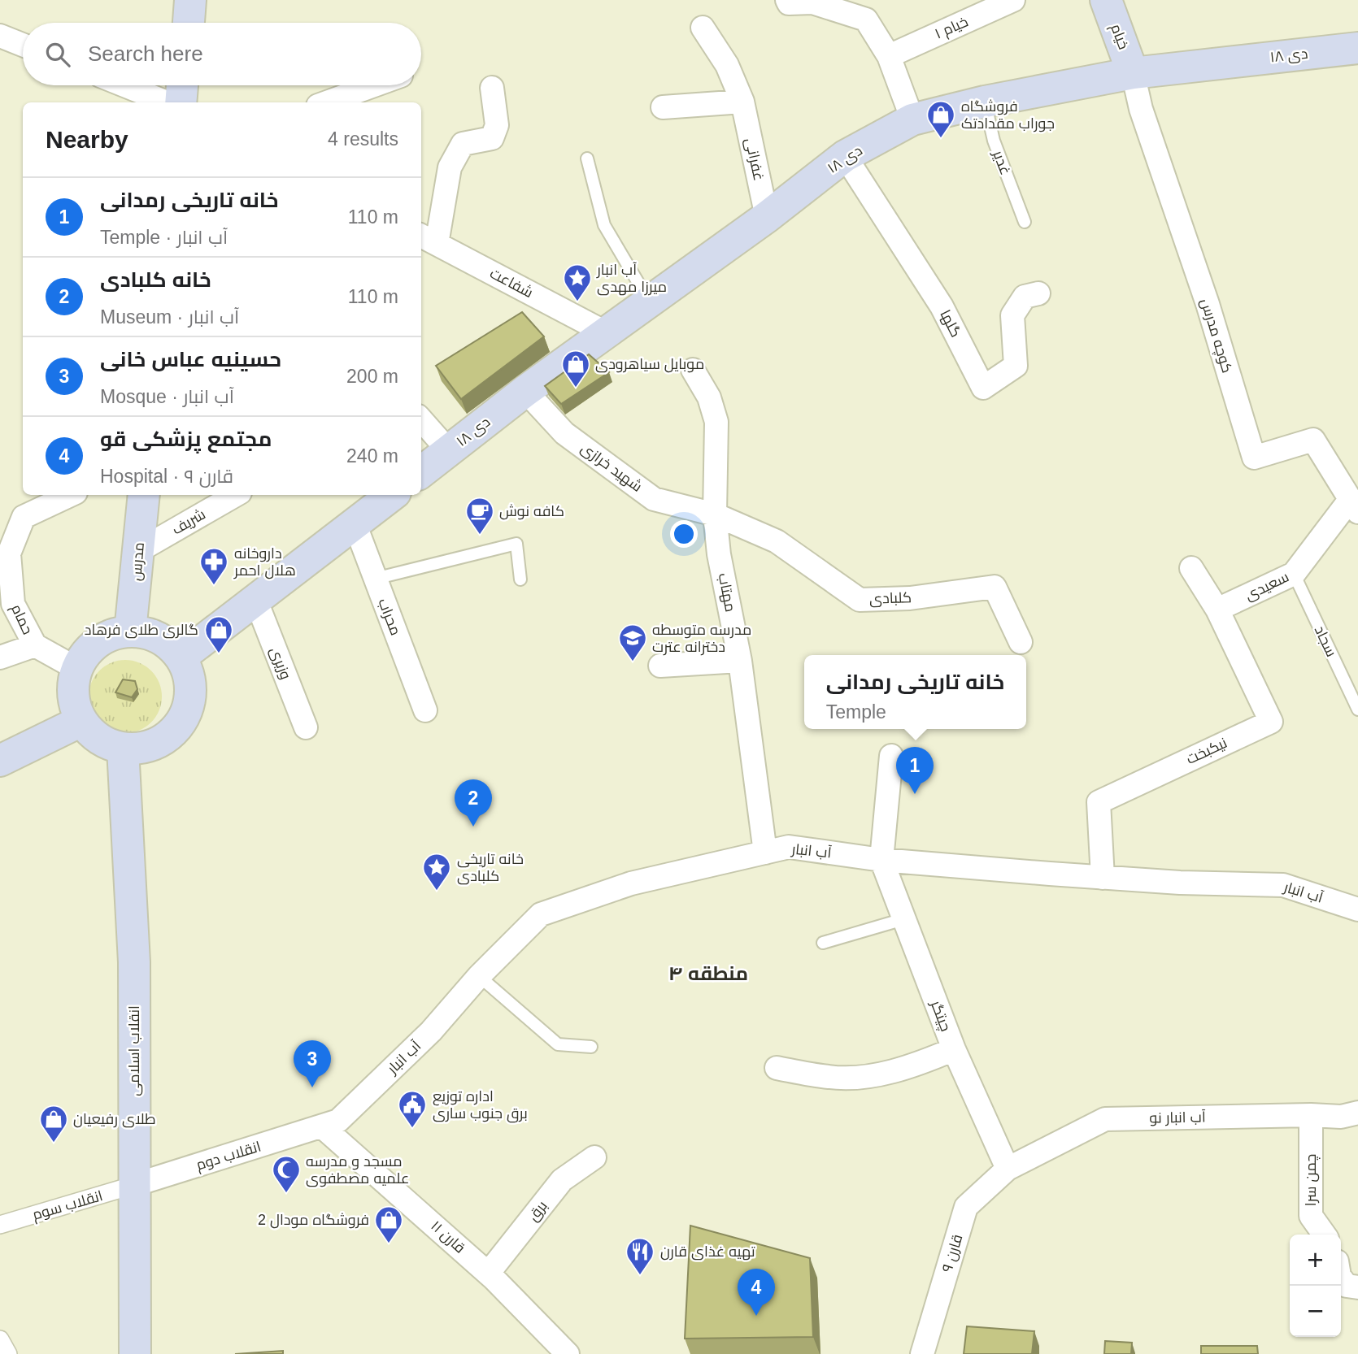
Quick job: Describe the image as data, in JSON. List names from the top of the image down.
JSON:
{
  "streets": {
    "main road": [
      "خیام",
      "۱۸ دی",
      "مدرس",
      "انقلاب اسلامی"
    ],
    "street": [
      "خیام ۱",
      "غفرانی",
      "شفاعت",
      "گلها",
      "کوچه مدرس",
      "شهید خرازی",
      "شریف",
      "سعیدی",
      "مهتاب",
      "کلبادی",
      "محراب",
      "حمام",
      "وزیری",
      "نیکبخت",
      "آب انبار",
      "چیتگر",
      "آب انبار نو",
      "انقلاب دوم",
      "چمن سرا",
      "انقلاب سوم",
      "برق",
      "قارن ۱۱",
      "قارن ٩"
    ],
    "lane": ["غدیر", "سجاد"]
  },
  "crossings": [
    ["خیام", "۱۸ دی"],
    ["خیام", "کوچه مدرس"],
    ["۱۸ دی", "غفرانی"],
    ["۱۸ دی", "غدیر"],
    ["۱۸ دی", "شفاعت"],
    ["۱۸ دی", "گلها"],
    ["۱۸ دی", "کوچه مدرس"],
    ["۱۸ دی", "شهید خرازی"],
    ["کوچه مدرس", "سعیدی"],
    ["شهید خرازی", "مهتاب"],
    ["شهید خرازی", "کلبادی"],
    ["شریف", "مدرس"],
    ["مدرس", "انقلاب اسلامی"],
    ["سعیدی", "سجاد"],
    ["سعیدی", "نیکبخت"],
    ["مهتاب", "کلبادی"],
    ["مهتاب", "آب انبار"],
    ["نیکبخت", "آب انبار"],
    ["آب انبار", "چیتگر"],
    ["آب انبار", "انقلاب دوم"],
    ["آب انبار", "قارن ۱۱"],
    ["چیتگر", "آب انبار نو"],
    ["چیتگر", "قارن ٩"],
    ["انقلاب اسلامی", "انقلاب دوم"],
    ["انقلاب اسلامی", "انقلاب سوم"],
    ["آب انبار نو", "چمن سرا"],
    ["آب انبار نو", "قارن ٩"],
    ["انقلاب دوم", "انقلاب سوم"],
    ["انقلاب دوم", "قارن ۱۱"],
    ["برق", "قارن ۱۱"]
  ],
  "districts": ["منطقه ۴"],
  "places": {
    "shop": [
      "فروشگاه جوراب مقدادتک",
      "موبایل سیاهرودی",
      "گالری طلای فرهاد",
      "طلای رفیعیان",
      "فروشگاه مودال 2"
    ],
    "place": ["آب انبار میرزا مهدی", "خانه تاریخی کلبادی"],
    "cafe": ["کافه نوش"],
    "pharmacy": ["داروخانه هلال احمر"],
    "school or university": ["مدرسه متوسطه دخترانه عترت"],
    "public building": ["اداره توزیع برق جنوب ساری"],
    "mosque": ["مسجد و مدرسه علمیه مصطفوی"],
    "restaurant": ["تهیه غذای قارن"]
  },
  "page": {
    "search": "Search here",
    "heading": ["Nearby", "4 results"],
    "list": [
      {
        "mark": "1",
        "name": "خانه تاریخی رمدانی",
        "note": "Temple · آب انبار",
        "value": "110 m"
      },
      {
        "mark": "2",
        "name": "خانه کلبادی",
        "note": "Museum · آب انبار",
        "value": "110 m"
      },
      {
        "mark": "3",
        "name": "حسینیه عباس خانی",
        "note": "Mosque · آب انبار",
        "value": "200 m"
      },
      {
        "mark": "4",
        "name": "مجتمع پزشکی قو",
        "note": "Hospital · قارن ٩",
        "value": "240 m"
      }
    ],
    "popup": ["خانه تاریخی رمدانی", "Temple"],
    "pins": [
      "1",
      "2",
      "3",
      "4"
    ],
    "map_buttons": ["+", "−"]
  }
}
